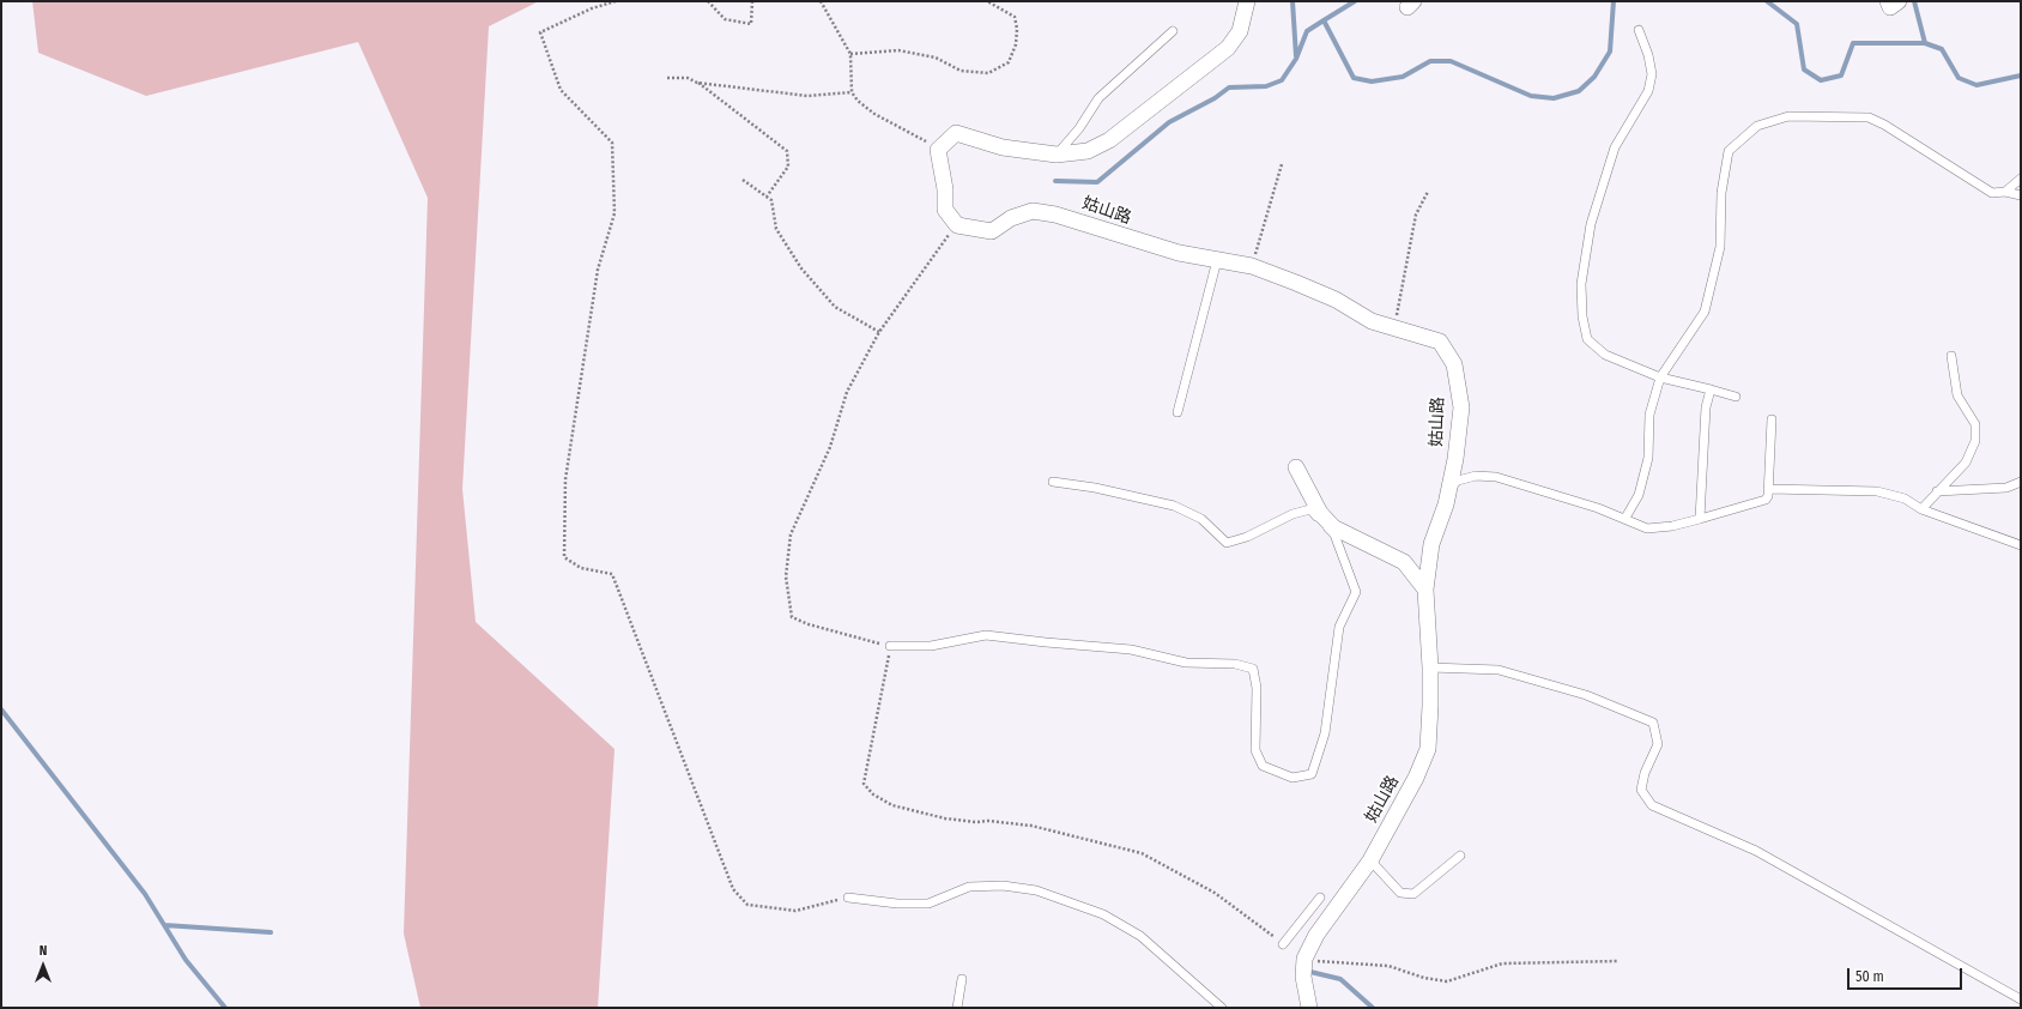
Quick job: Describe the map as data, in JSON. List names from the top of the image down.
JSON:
{
  "streets": {
    "street": ["姑山路"]
  },
  "scale_bar": "50 m",
  "north": "top"
}
